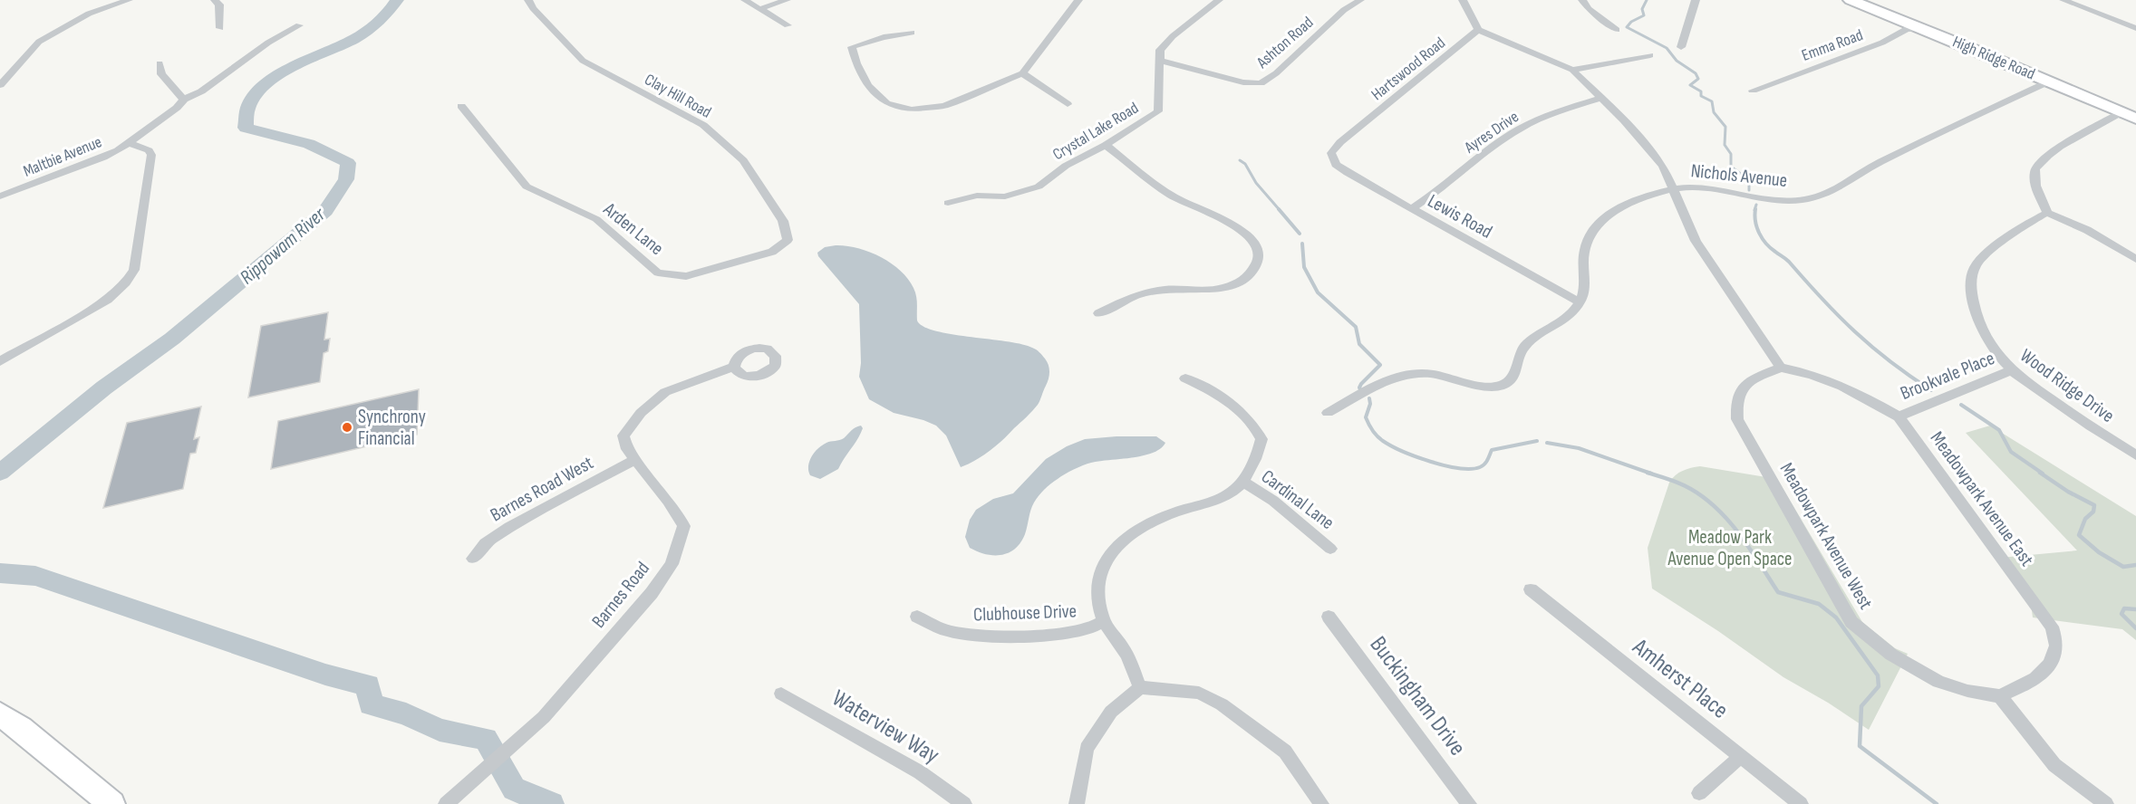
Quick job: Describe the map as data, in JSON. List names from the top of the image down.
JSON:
{
  "streets": {
    "main road": ["High Ridge Road"],
    "street": [
      "Ashton Road",
      "Emma Road",
      "Hartswood Road",
      "Clay Hill Road",
      "Crystal Lake Road",
      "Ayres Drive",
      "Maltbie Avenue",
      "Nichols Avenue",
      "Lewis Road",
      "Arden Lane",
      "Brookvale Place",
      "Wood Ridge Drive",
      "Barnes Road West",
      "Meadowpark Avenue East",
      "Cardinal Lane",
      "Meadowpark Avenue West",
      "Barnes Road",
      "Clubhouse Drive",
      "Amherst Place",
      "Buckingham Drive",
      "Waterview Way"
    ]
  },
  "crossings": [
    ["Ashton Road", "Crystal Lake Road"],
    ["Emma Road", "High Ridge Road"],
    ["High Ridge Road", "Nichols Avenue"],
    ["Hartswood Road", "Lewis Road"],
    ["Clay Hill Road", "Arden Lane"],
    ["Ayres Drive", "Lewis Road"],
    ["Nichols Avenue", "Lewis Road"],
    ["Brookvale Place", "Wood Ridge Drive"],
    ["Brookvale Place", "Meadowpark Avenue East"],
    ["Barnes Road West", "Barnes Road"],
    ["Meadowpark Avenue East", "Meadowpark Avenue West"]
  ],
  "water": ["Rippowam River"],
  "parks": ["Meadow Park Avenue Open Space"],
  "places": ["Synchrony Financial"]
}
